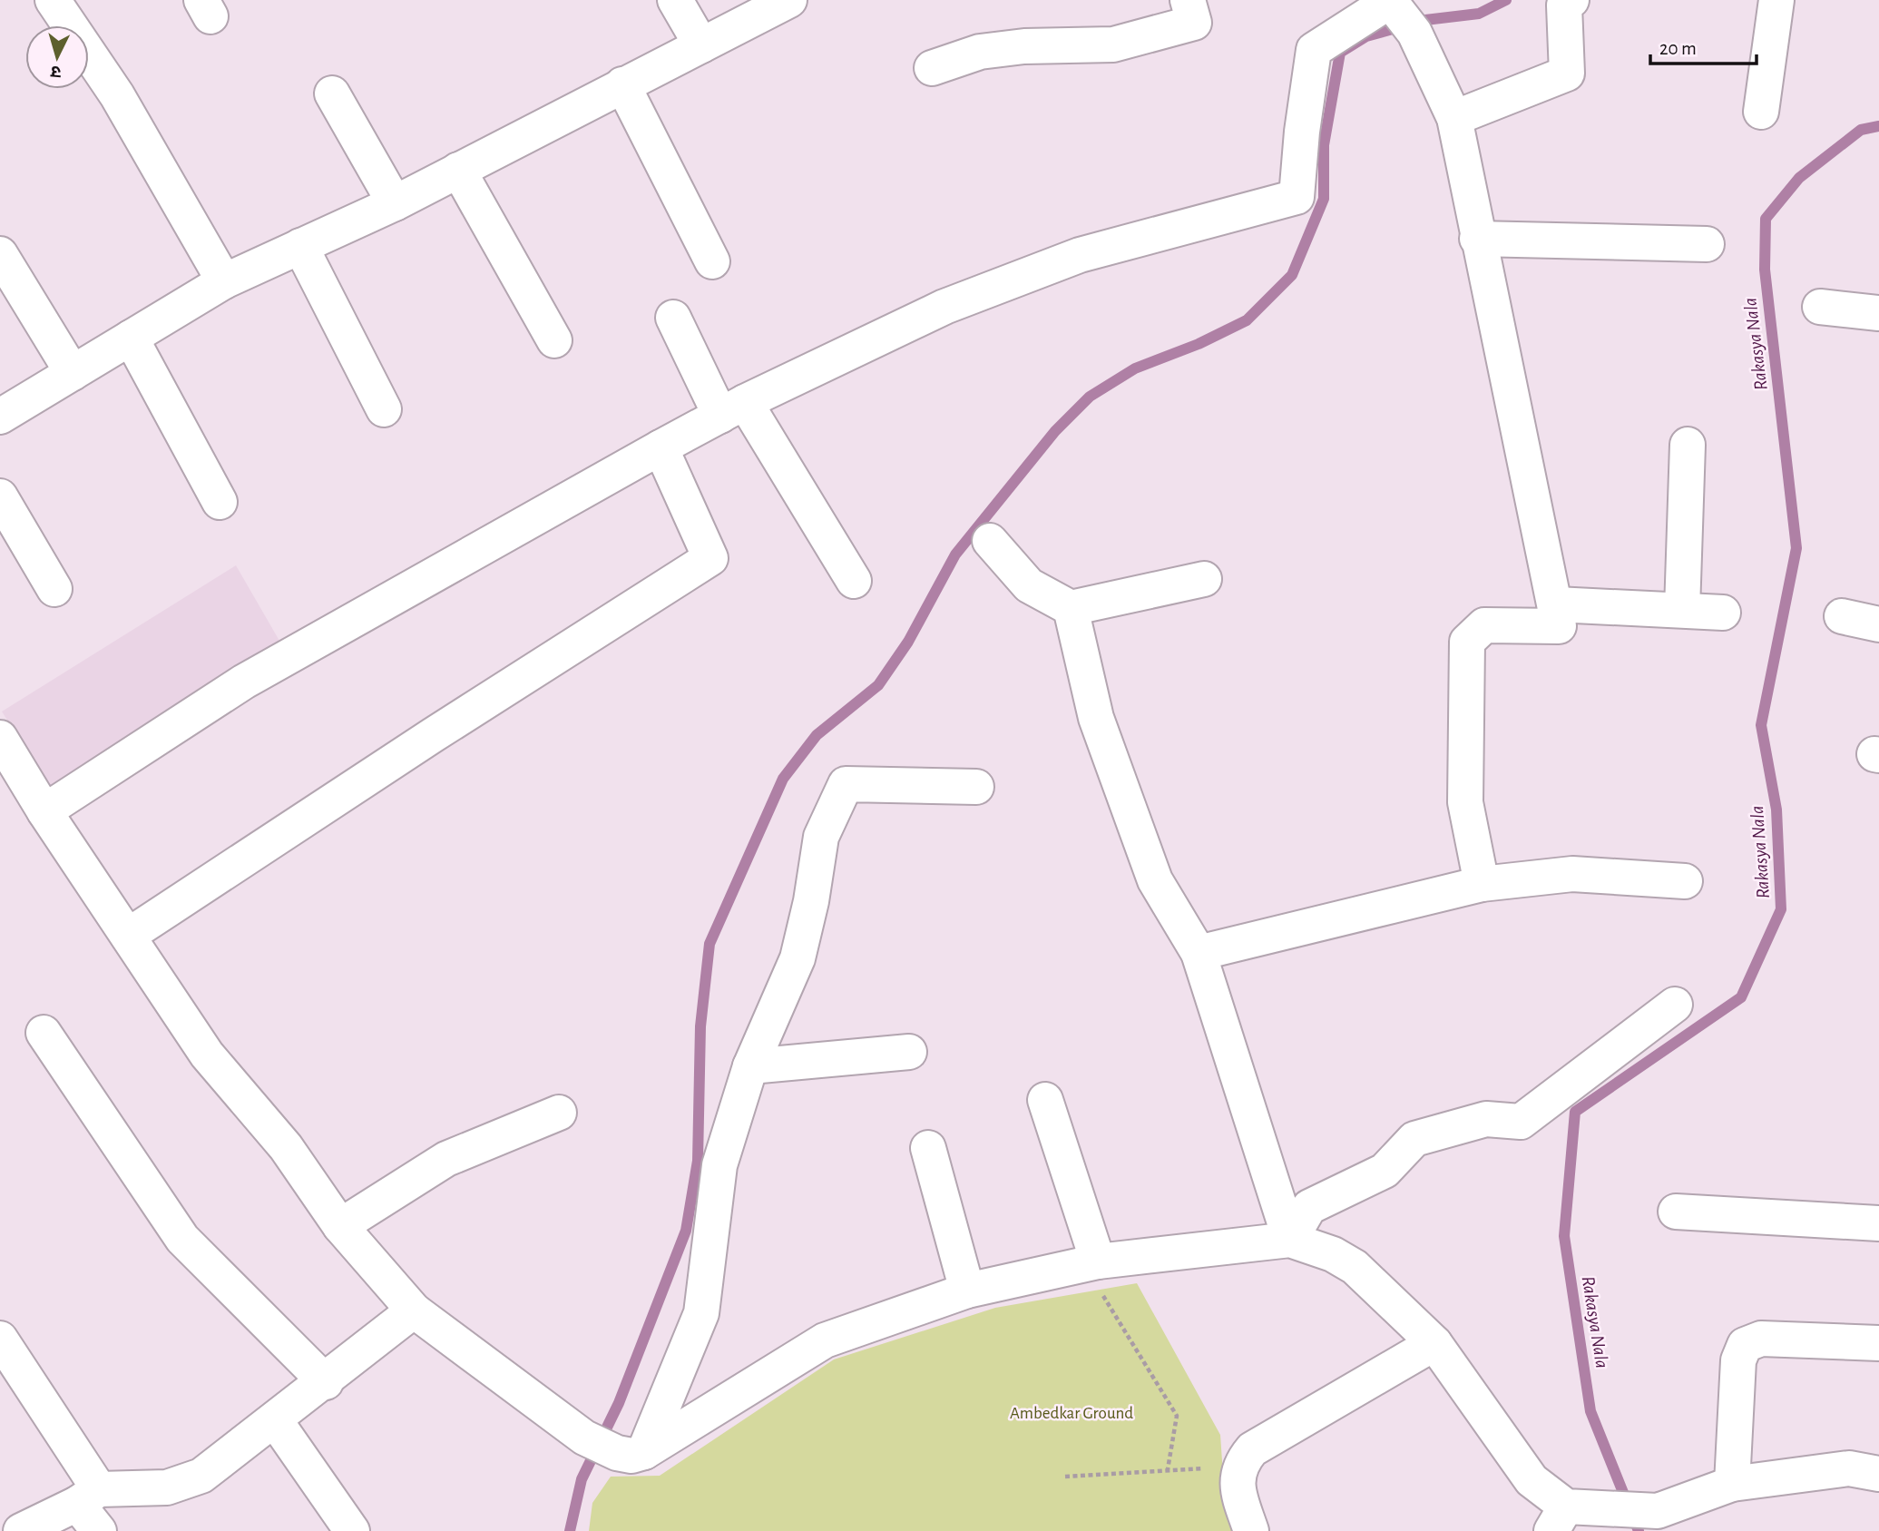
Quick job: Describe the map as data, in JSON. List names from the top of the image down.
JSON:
{
  "water": ["Rakasya Nala"],
  "parks": ["Ambedkar Ground"],
  "scale_bar": "20 m",
  "north": "bottom"
}
